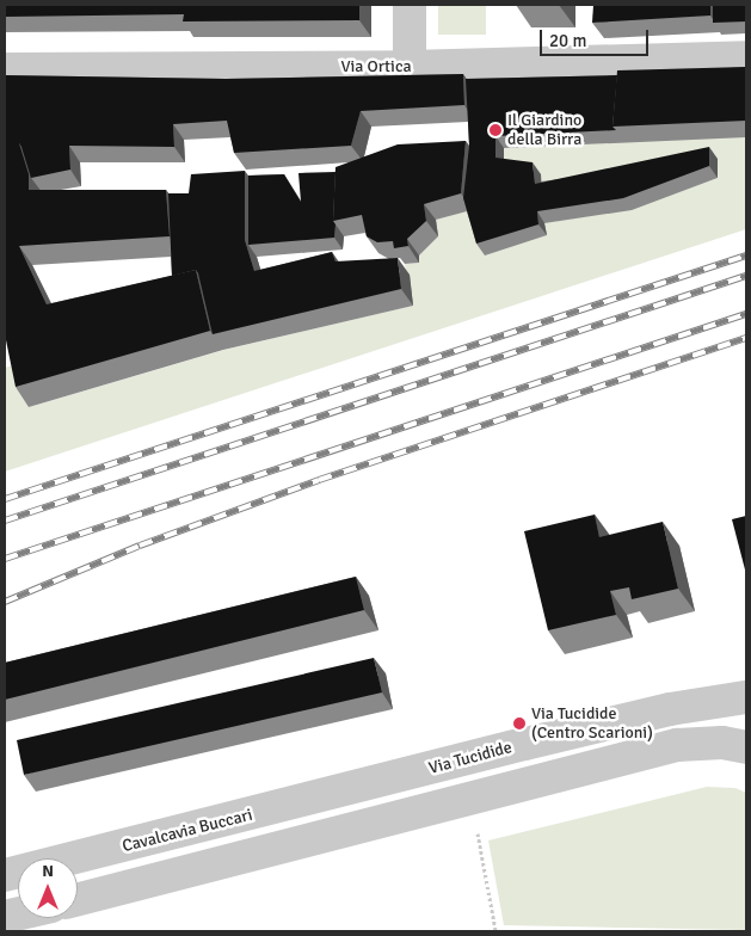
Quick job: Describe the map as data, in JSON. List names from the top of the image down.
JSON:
{
  "streets": {
    "street": ["Via Ortica", "Via Tucidide", "Cavalcavia Buccari"]
  },
  "crossings": [
    ["Via Tucidide", "Cavalcavia Buccari"]
  ],
  "places": ["Il Giardino della Birra", "Via Tucidide (Centro Scarioni)"],
  "scale_bar": "20 m",
  "north": "top"
}
